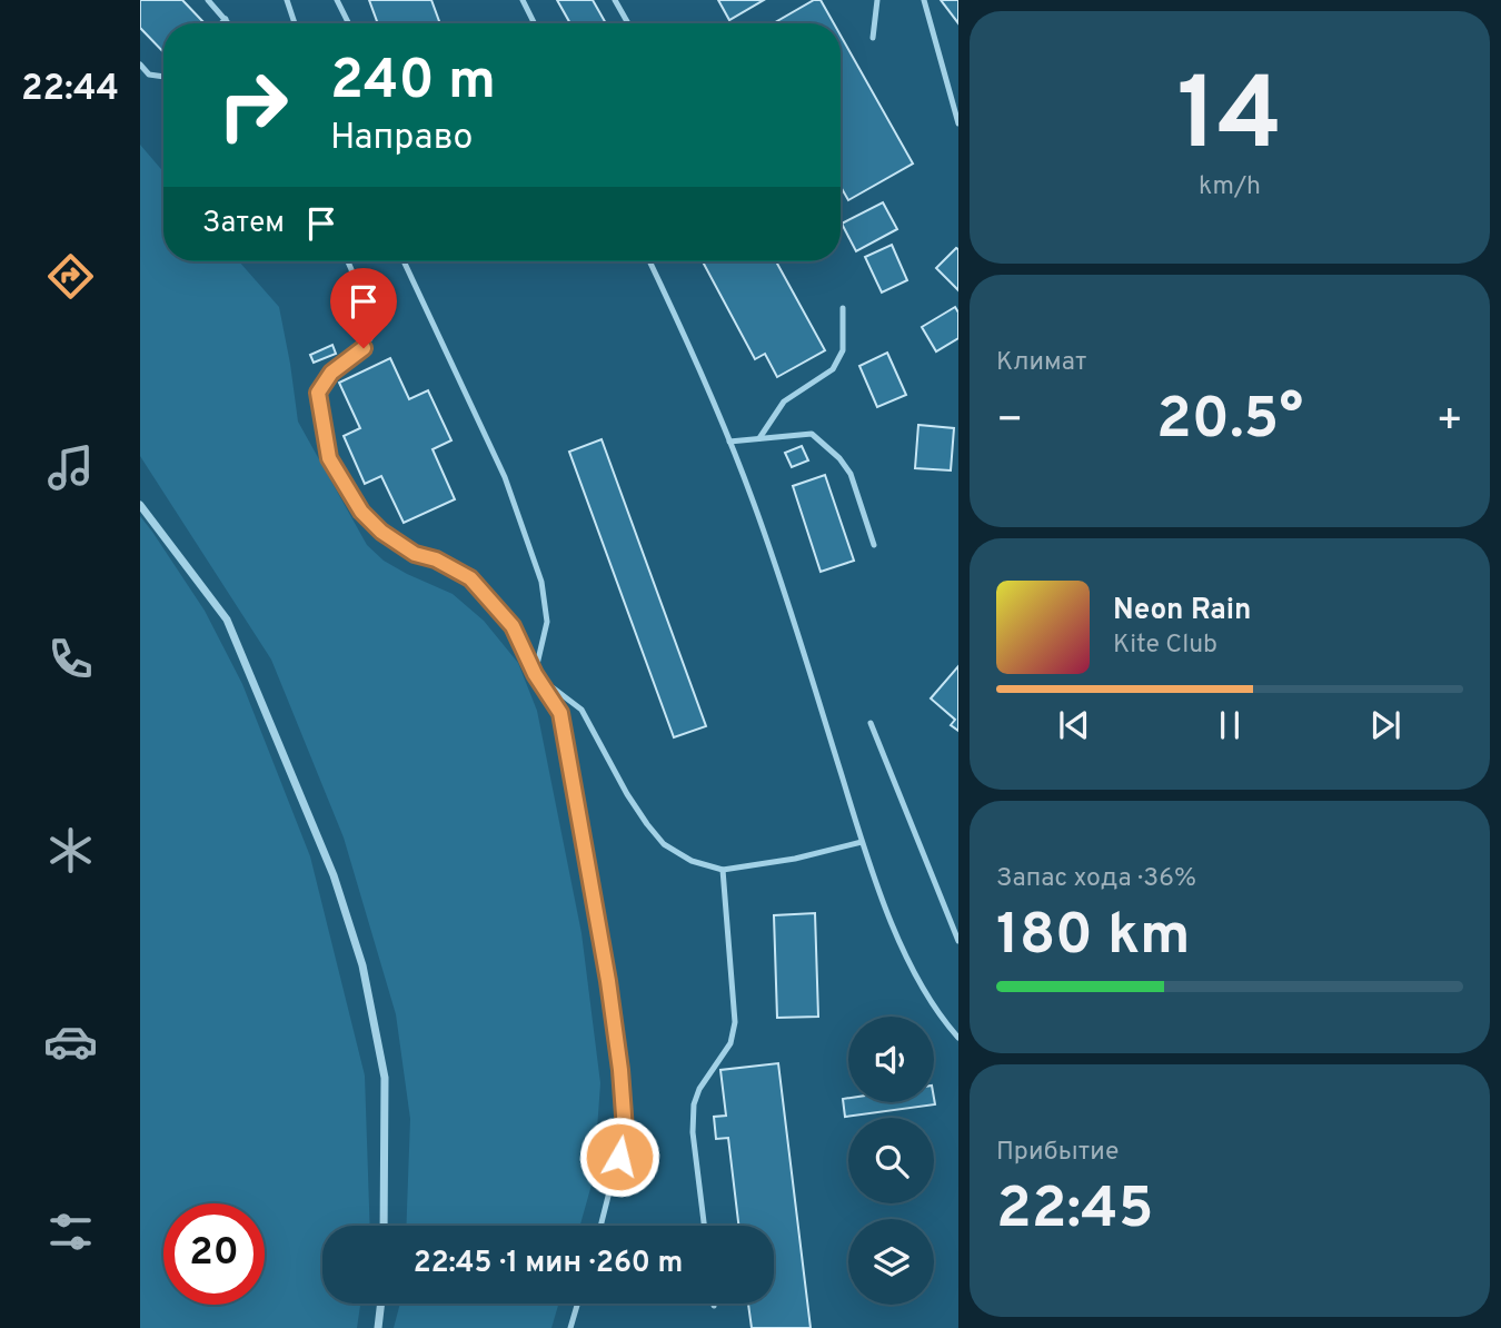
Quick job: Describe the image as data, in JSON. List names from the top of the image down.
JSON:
{
  "page": {
    "tabs": "22:44",
    "tile": [
      ["14", "km/h"],
      "Климат",
      ["Запас хода · 36%", "180 km"],
      ["Прибытие", "22:45"]
    ],
    "turn": ["240 m", "Направо"],
    "then": "Затем",
    "heat": ["−", "20.5°", "+"],
    "song": ["Neon Rain", "Kite Club"],
    "limit": "20",
    "trip": "22:45 · 1 мин · 260 m"
  }
}
